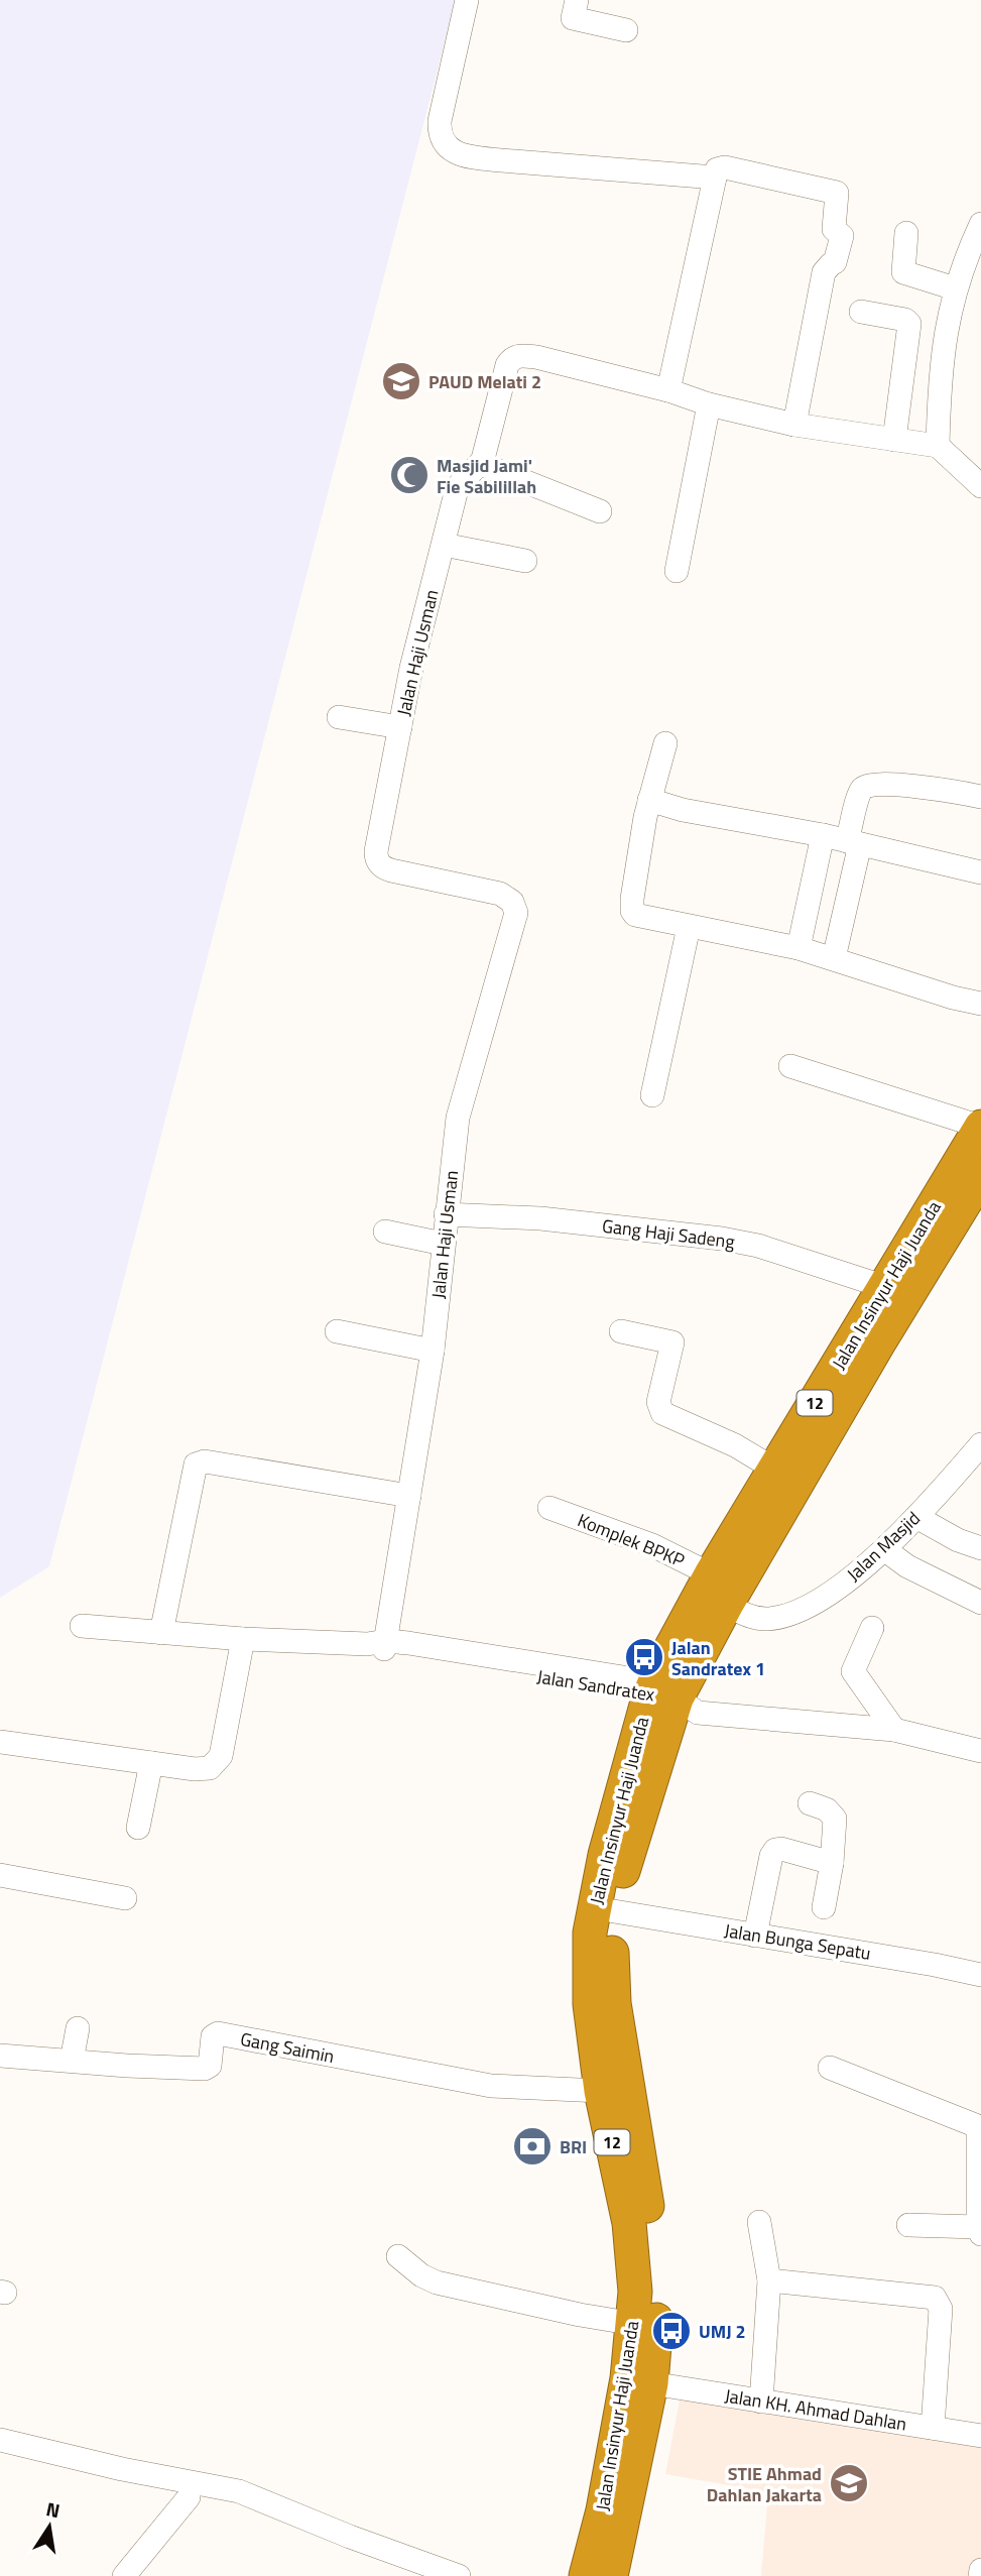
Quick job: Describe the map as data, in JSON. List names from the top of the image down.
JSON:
{
  "streets": {
    "highway": ["Jalan Insinyur Haji Juanda", "12"],
    "street": [
      "Jalan Haji Usman",
      "Gang Haji Sadeng",
      "Komplek BPKP",
      "Jalan Masjid",
      "Jalan Sandratex",
      "Jalan Bunga Sepatu",
      "Gang Saimin",
      "Jalan KH. Ahmad Dahlan"
    ]
  },
  "crossings": [
    ["Jalan Haji Usman", "Gang Haji Sadeng"],
    ["Jalan Haji Usman", "Jalan Sandratex"],
    ["Gang Haji Sadeng", "Jalan Insinyur Haji Juanda"],
    ["Jalan Insinyur Haji Juanda", "Komplek BPKP"],
    ["Jalan Insinyur Haji Juanda", "Jalan Masjid"],
    ["Jalan Insinyur Haji Juanda", "Jalan Sandratex"],
    ["Jalan Insinyur Haji Juanda", "Jalan Bunga Sepatu"],
    ["Jalan Insinyur Haji Juanda", "Gang Saimin"],
    ["Jalan Insinyur Haji Juanda", "Jalan KH. Ahmad Dahlan"]
  ],
  "places": {
    "school or university": ["PAUD Melati 2", "STIE Ahmad Dahlan Jakarta"],
    "mosque": ["Masjid Jami' Fie Sabilillah"],
    "bus stop": ["Jalan Sandratex 1", "UMJ 2"],
    "bank": ["BRI"]
  },
  "north": "top"
}
